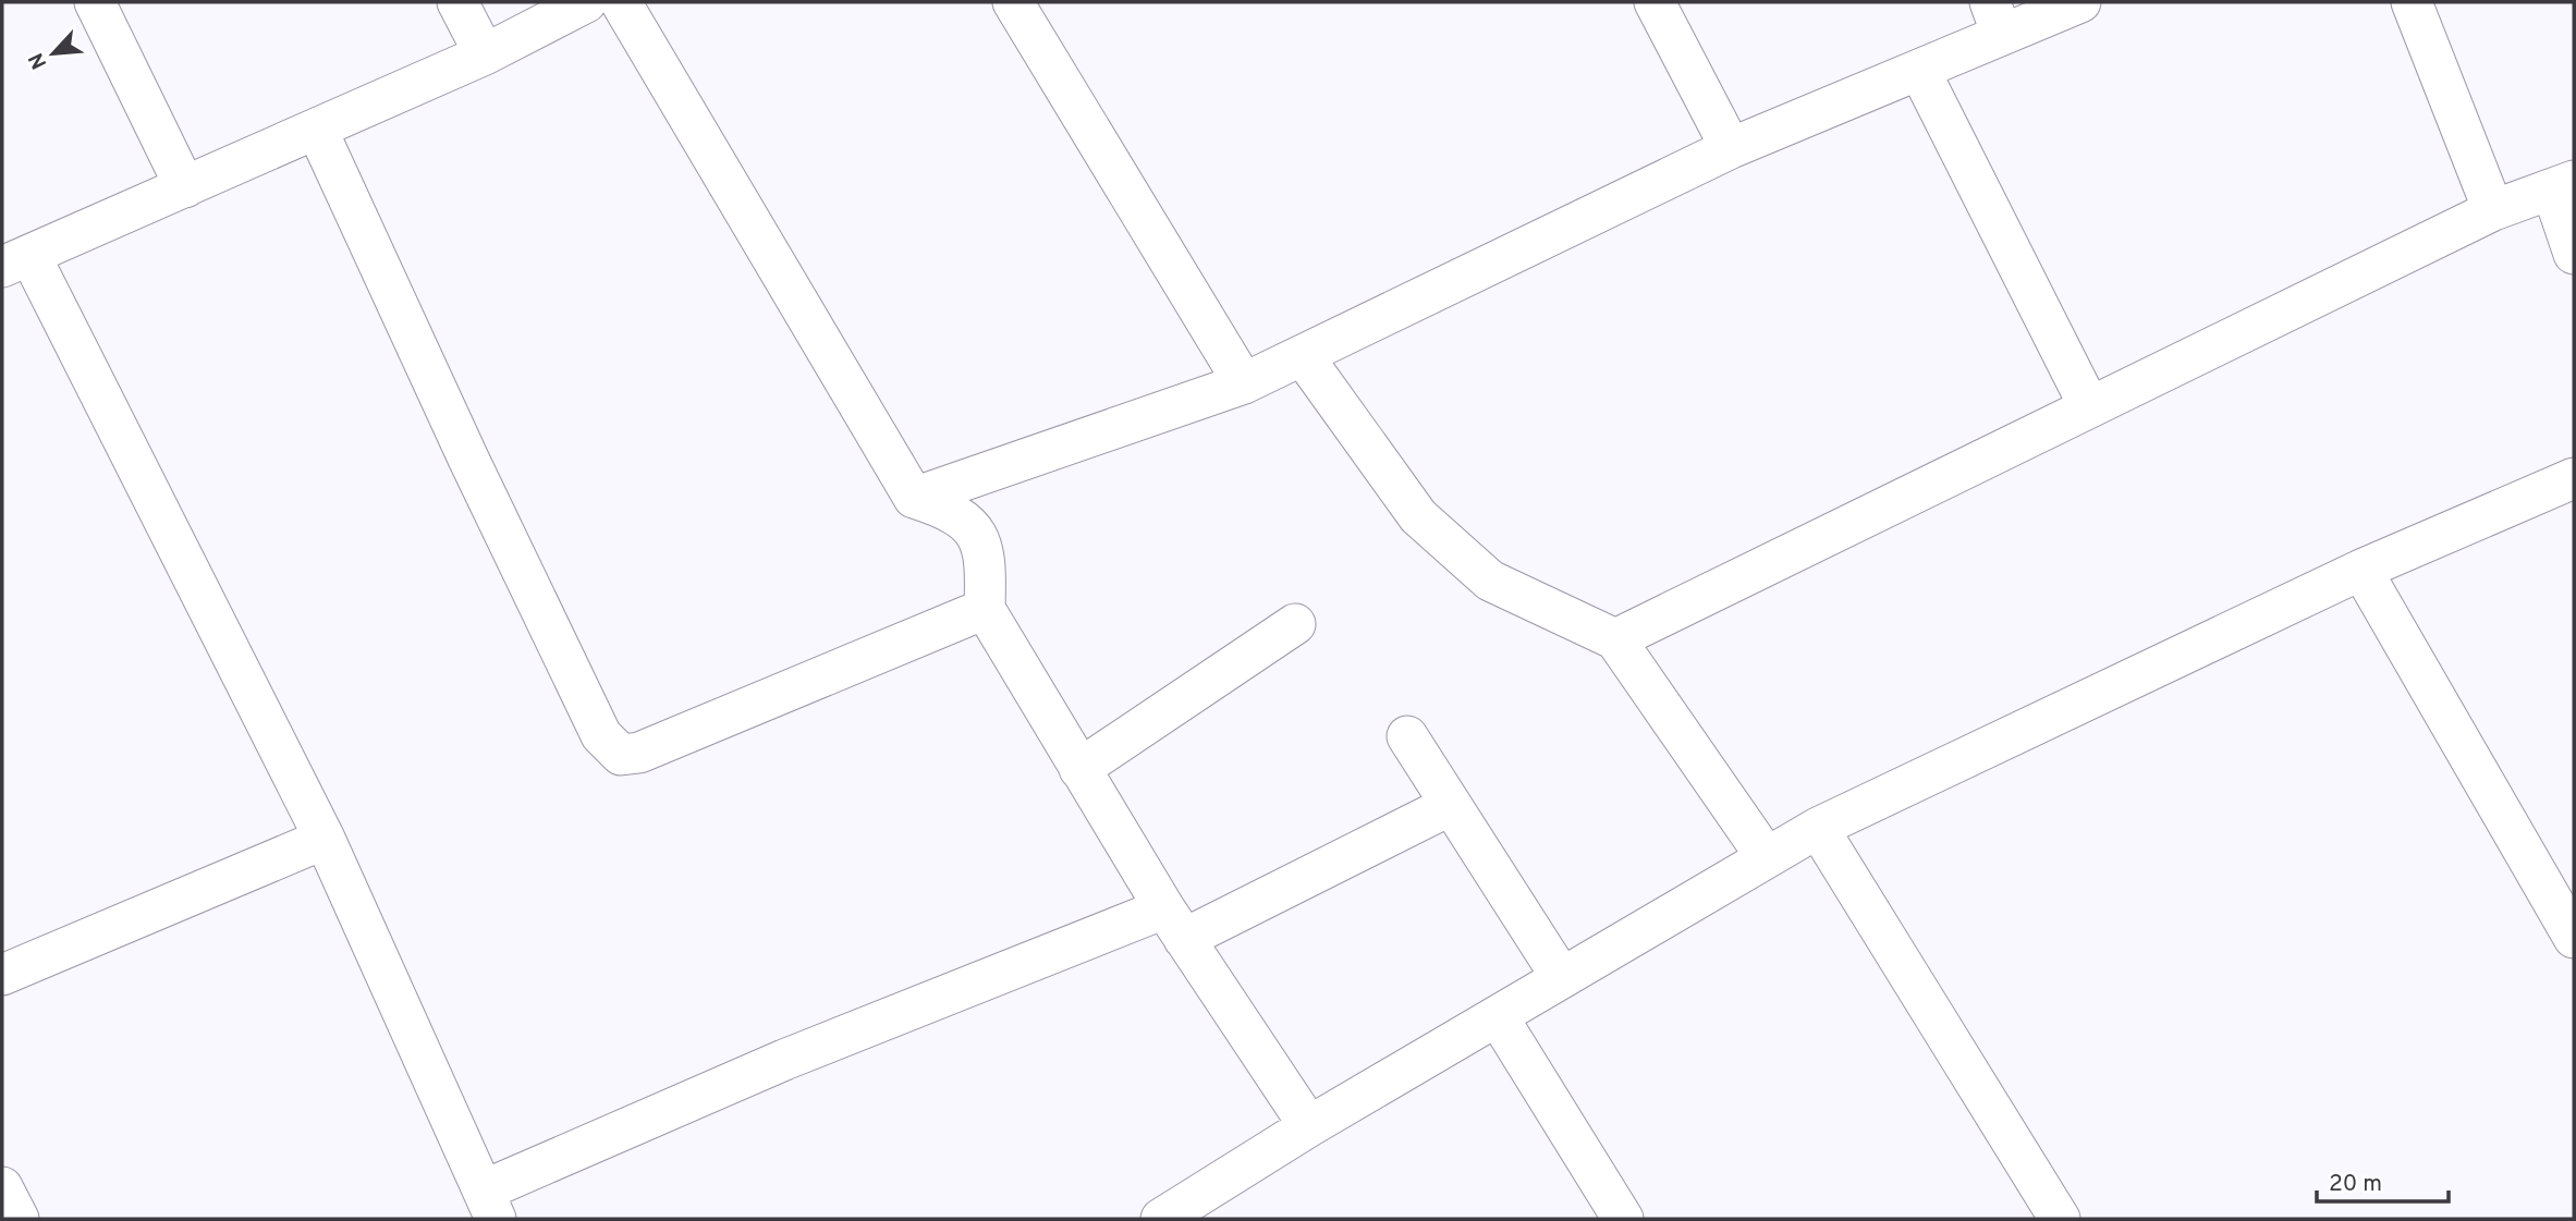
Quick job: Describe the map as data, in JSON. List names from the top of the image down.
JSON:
{
  "scale_bar": "20 m",
  "north": "bottom left"
}
